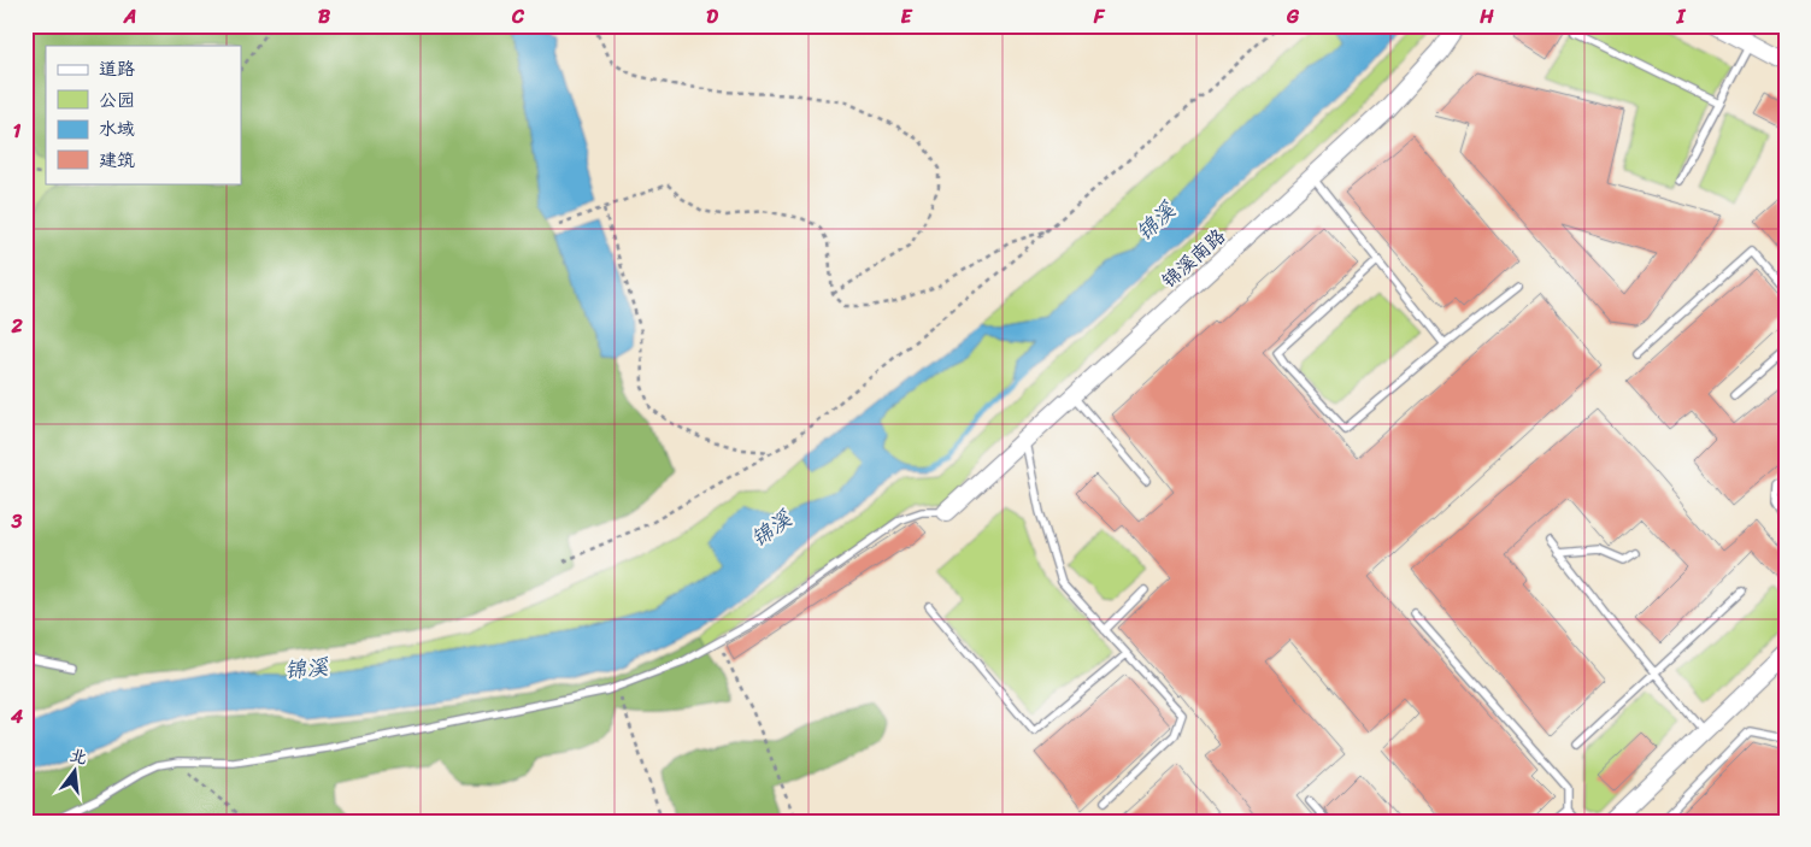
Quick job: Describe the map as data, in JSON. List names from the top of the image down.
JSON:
{
  "streets": {
    "street": ["锦溪南路"]
  },
  "water": ["锦溪"],
  "legend": [
    "道路",
    "公园",
    "水域",
    "建筑"
  ],
  "north": "top",
  "grid": {
    "columns": [
      "A",
      "B",
      "C",
      "D",
      "E",
      "F",
      "G",
      "H",
      "I"
    ],
    "rows": [
      "1",
      "2",
      "3",
      "4"
    ]
  }
}
